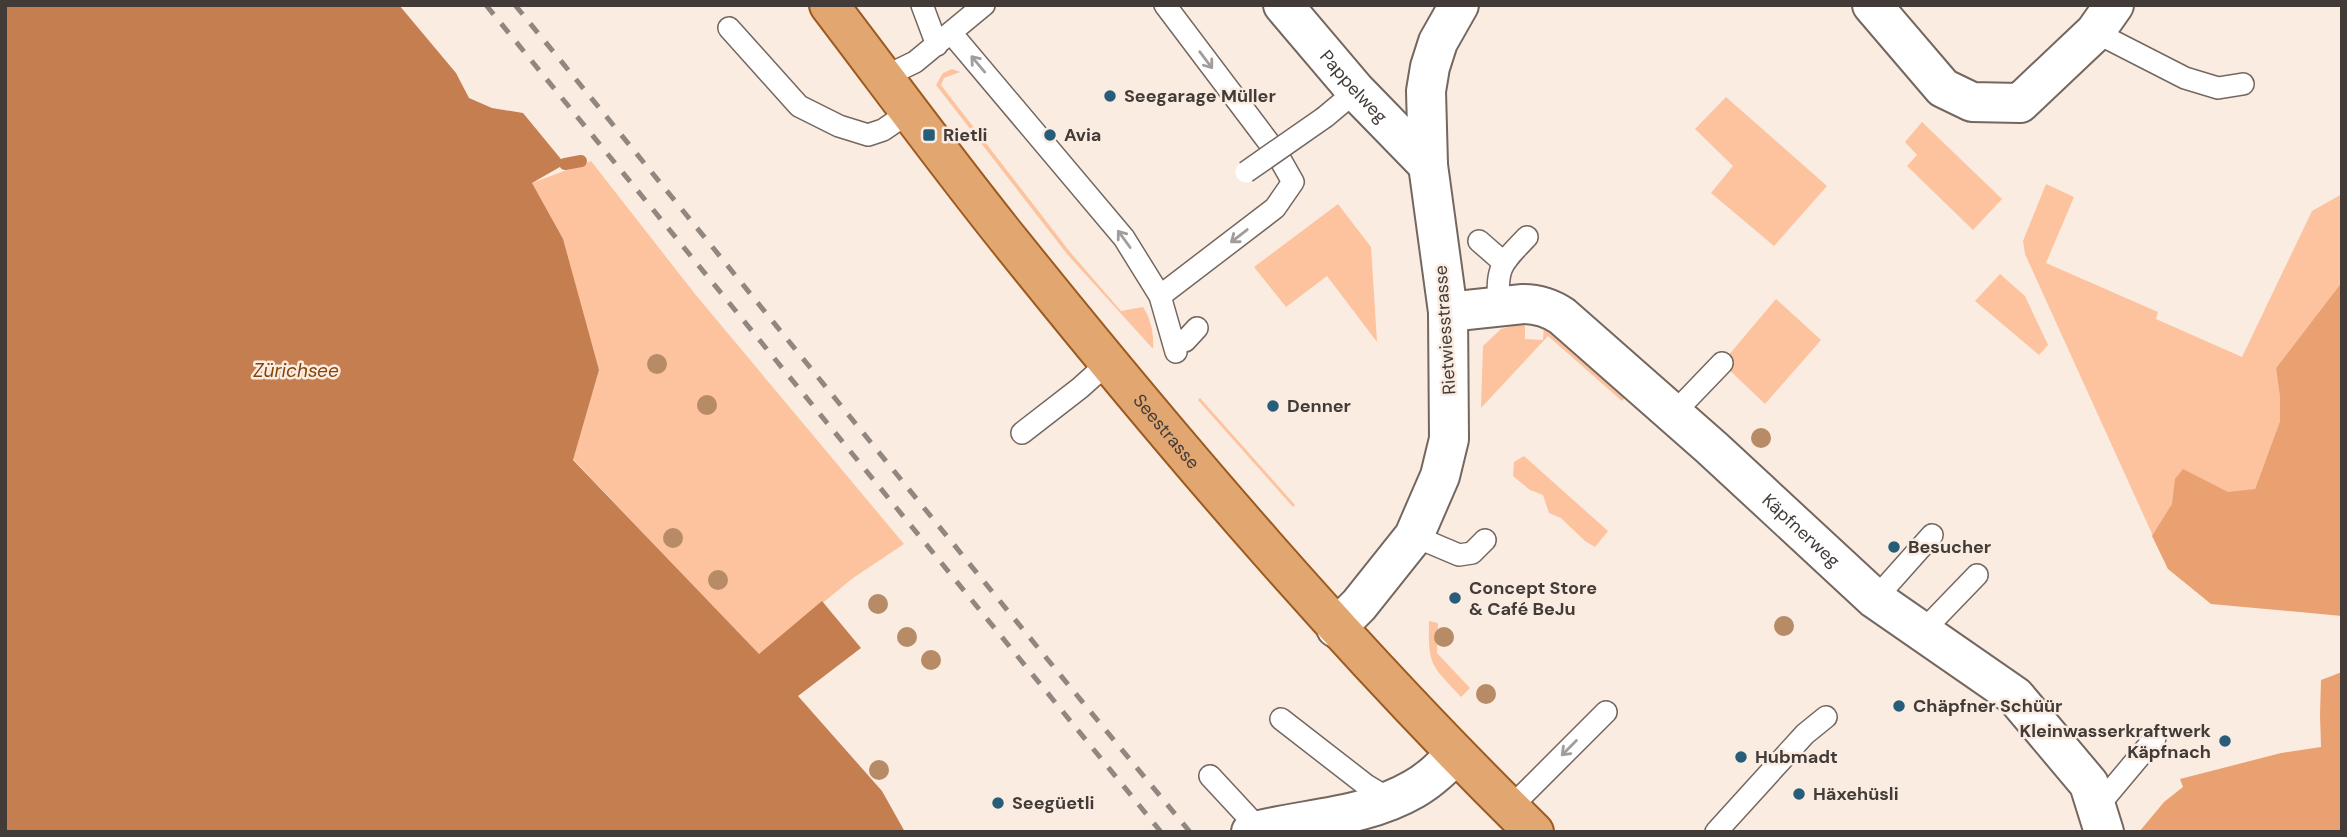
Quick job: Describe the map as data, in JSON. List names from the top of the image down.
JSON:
{
  "streets": {
    "main road": ["Seestrasse"],
    "street": ["Pappelweg", "Rietwiesstrasse", "Käpfnerweg"]
  },
  "crossings": [
    ["Pappelweg", "Rietwiesstrasse"],
    ["Rietwiesstrasse", "Seestrasse"],
    ["Rietwiesstrasse", "Käpfnerweg"]
  ],
  "water": ["Zürichsee"],
  "places": {
    "other": [
      "Seegarage Müller",
      "Avia",
      "Denner",
      "Besucher",
      "Concept Store & Café BeJu",
      "Chäpfner Schüür",
      "Kleinwasserkraftwerk Käpfnach",
      "Hubmadt",
      "Häxehüsli",
      "Seegüetli"
    ],
    "transit": ["Rietli"]
  }
}
